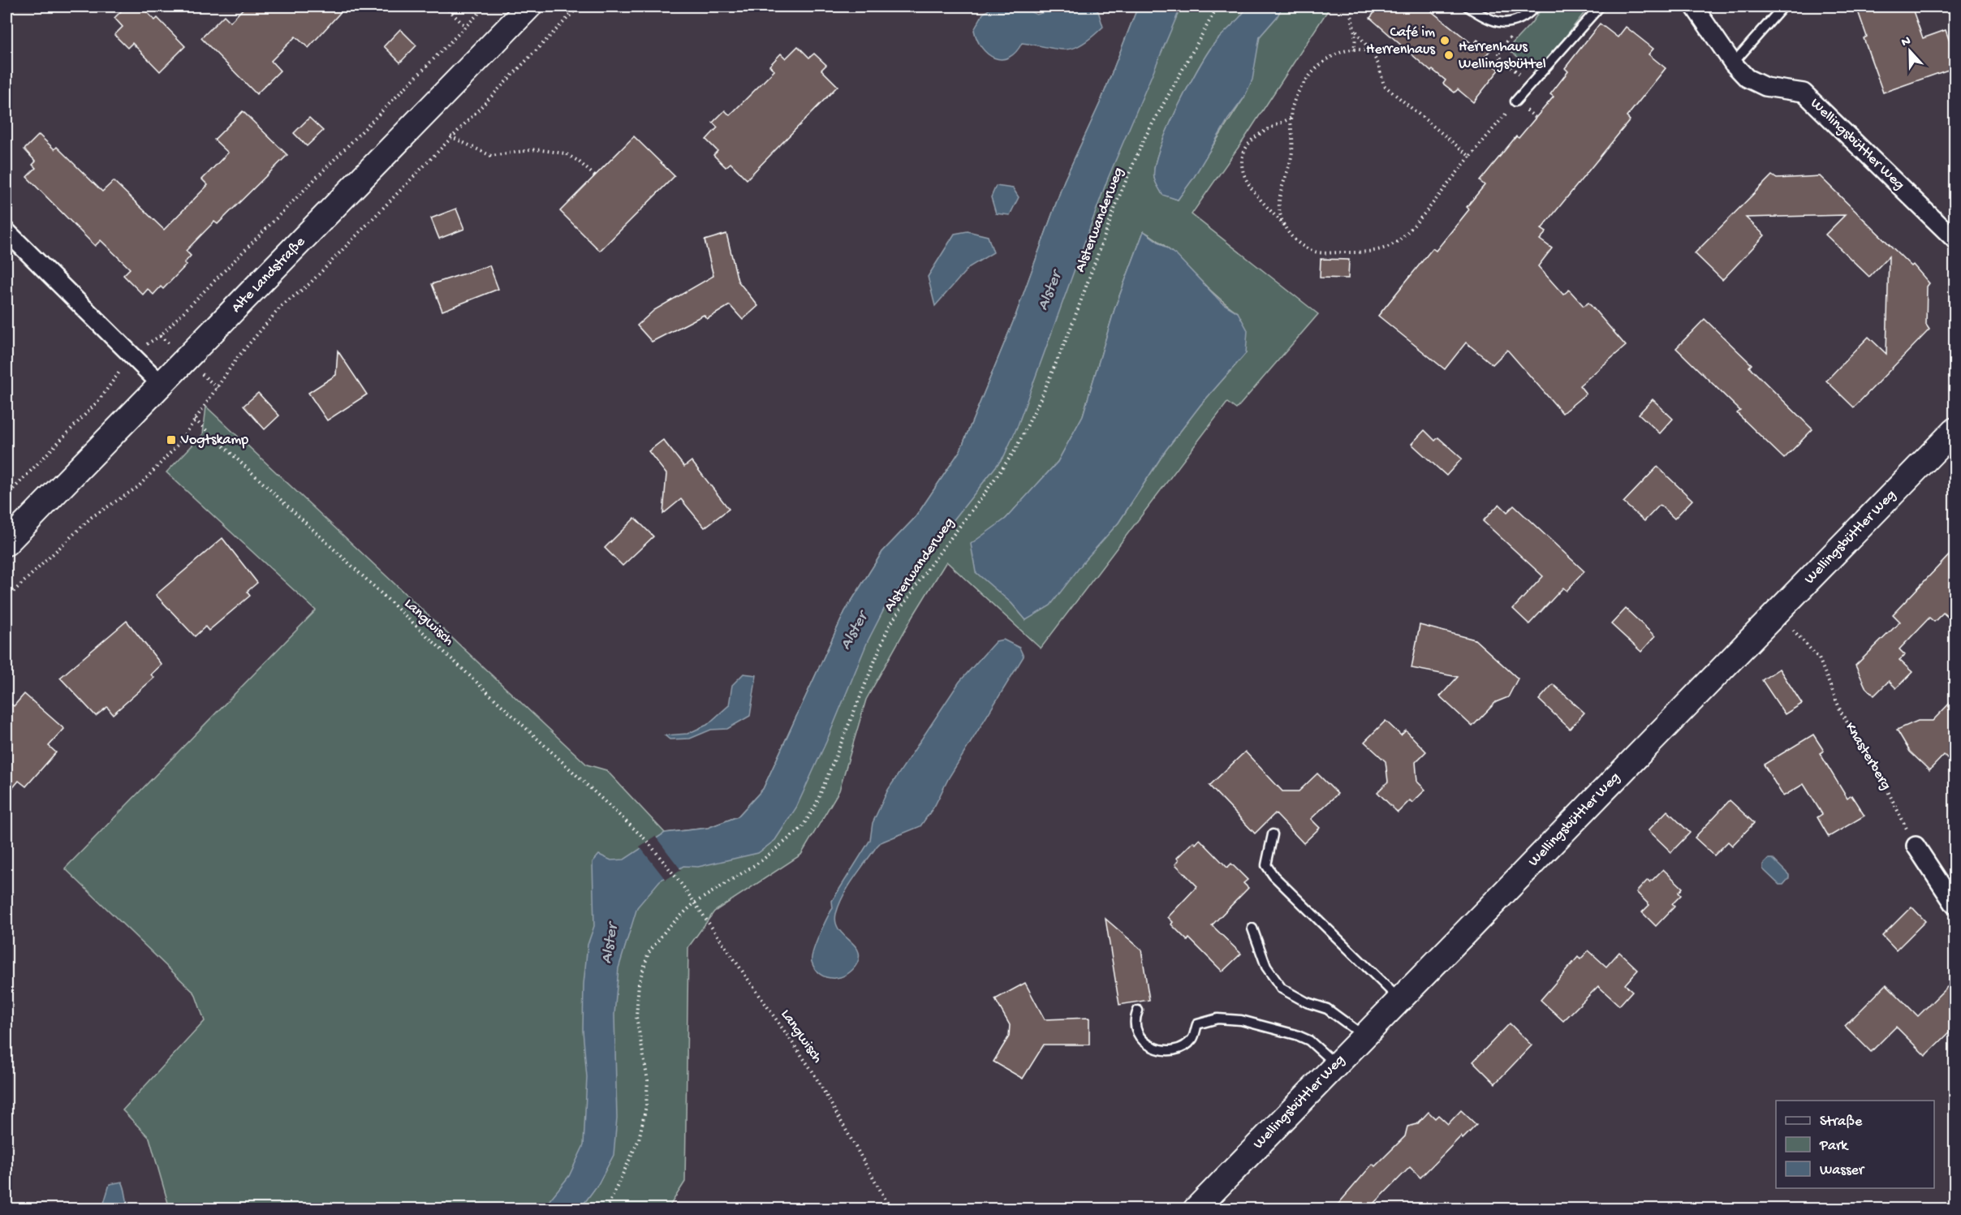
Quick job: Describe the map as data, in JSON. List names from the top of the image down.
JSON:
{
  "streets": {
    "main road": ["Wellingsbüttler Weg", "Alte Landstraße"],
    "path": ["Alsterwanderweg", "Langwisch", "Knasterberg"]
  },
  "crossings": [
    ["Wellingsbüttler Weg", "Knasterberg"],
    ["Alsterwanderweg", "Langwisch"]
  ],
  "water": ["Alster"],
  "places": {
    "other": ["Café im Herrenhaus", "Herrenhaus Wellingsbüttel"],
    "transit": ["Vogtskamp"]
  },
  "legend": ["Straße", "Park", "Wasser"],
  "north": "top"
}
